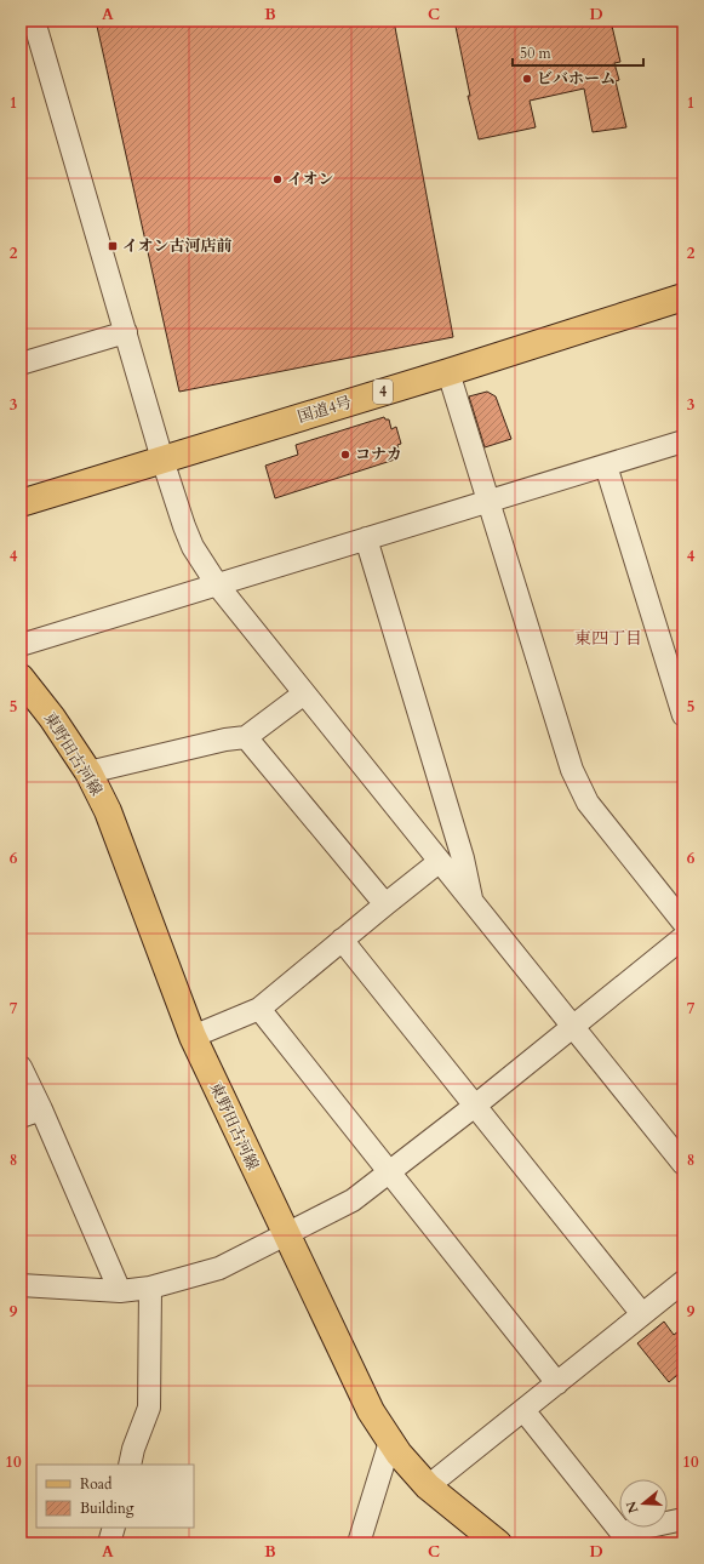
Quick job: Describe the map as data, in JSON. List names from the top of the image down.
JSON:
{
  "streets": {
    "main road": ["4", "国道4号", "東野田古河線"]
  },
  "districts": ["東四丁目"],
  "places": {
    "other": ["ビバホーム", "イオン", "コナカ"],
    "transit": ["イオン古河店前"]
  },
  "legend": ["Road", "Building"],
  "scale_bar": "50 m",
  "north": "left",
  "grid": {
    "columns": [
      "A",
      "B",
      "C",
      "D"
    ],
    "rows": [
      "1",
      "2",
      "3",
      "4",
      "5",
      "6",
      "7",
      "8",
      "9",
      "10"
    ]
  }
}
